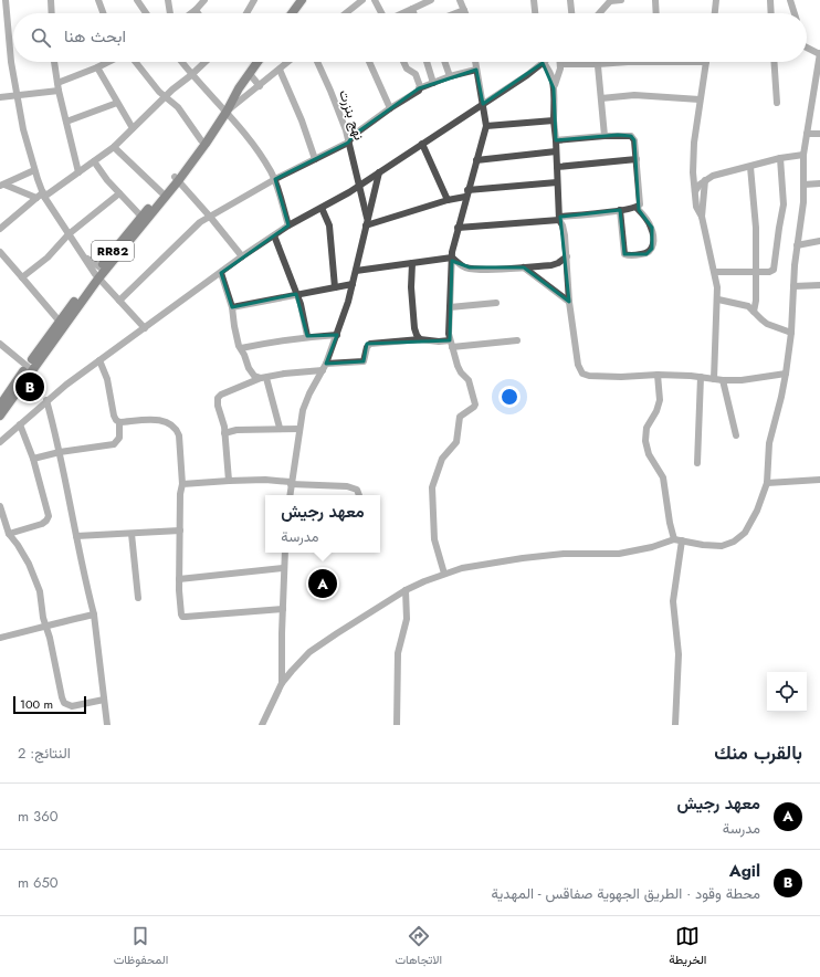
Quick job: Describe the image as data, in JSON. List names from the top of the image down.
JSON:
{
  "streets": {
    "main road": ["RR82"],
    "street": ["نهج بنزرت"]
  },
  "scale_bar": "100 m",
  "page": {
    "search": "ابحث هنا",
    "pins": ["B", "A"],
    "popup": ["معهد رجيش", "مدرسة"],
    "scale": "100 m",
    "heading": ["بالقرب منك", "النتائج: 2"],
    "list": [
      {
        "mark": "A",
        "name": "معهد رجيش",
        "note": "مدرسة",
        "value": "360 m"
      },
      {
        "mark": "B",
        "name": "Agil",
        "note": "محطة وقود · الطريق الجهوية صفاقس - المهدية",
        "value": "650 m"
      }
    ],
    "nav": ["الخريطة", "الاتجاهات", "المحفوظات"]
  }
}
